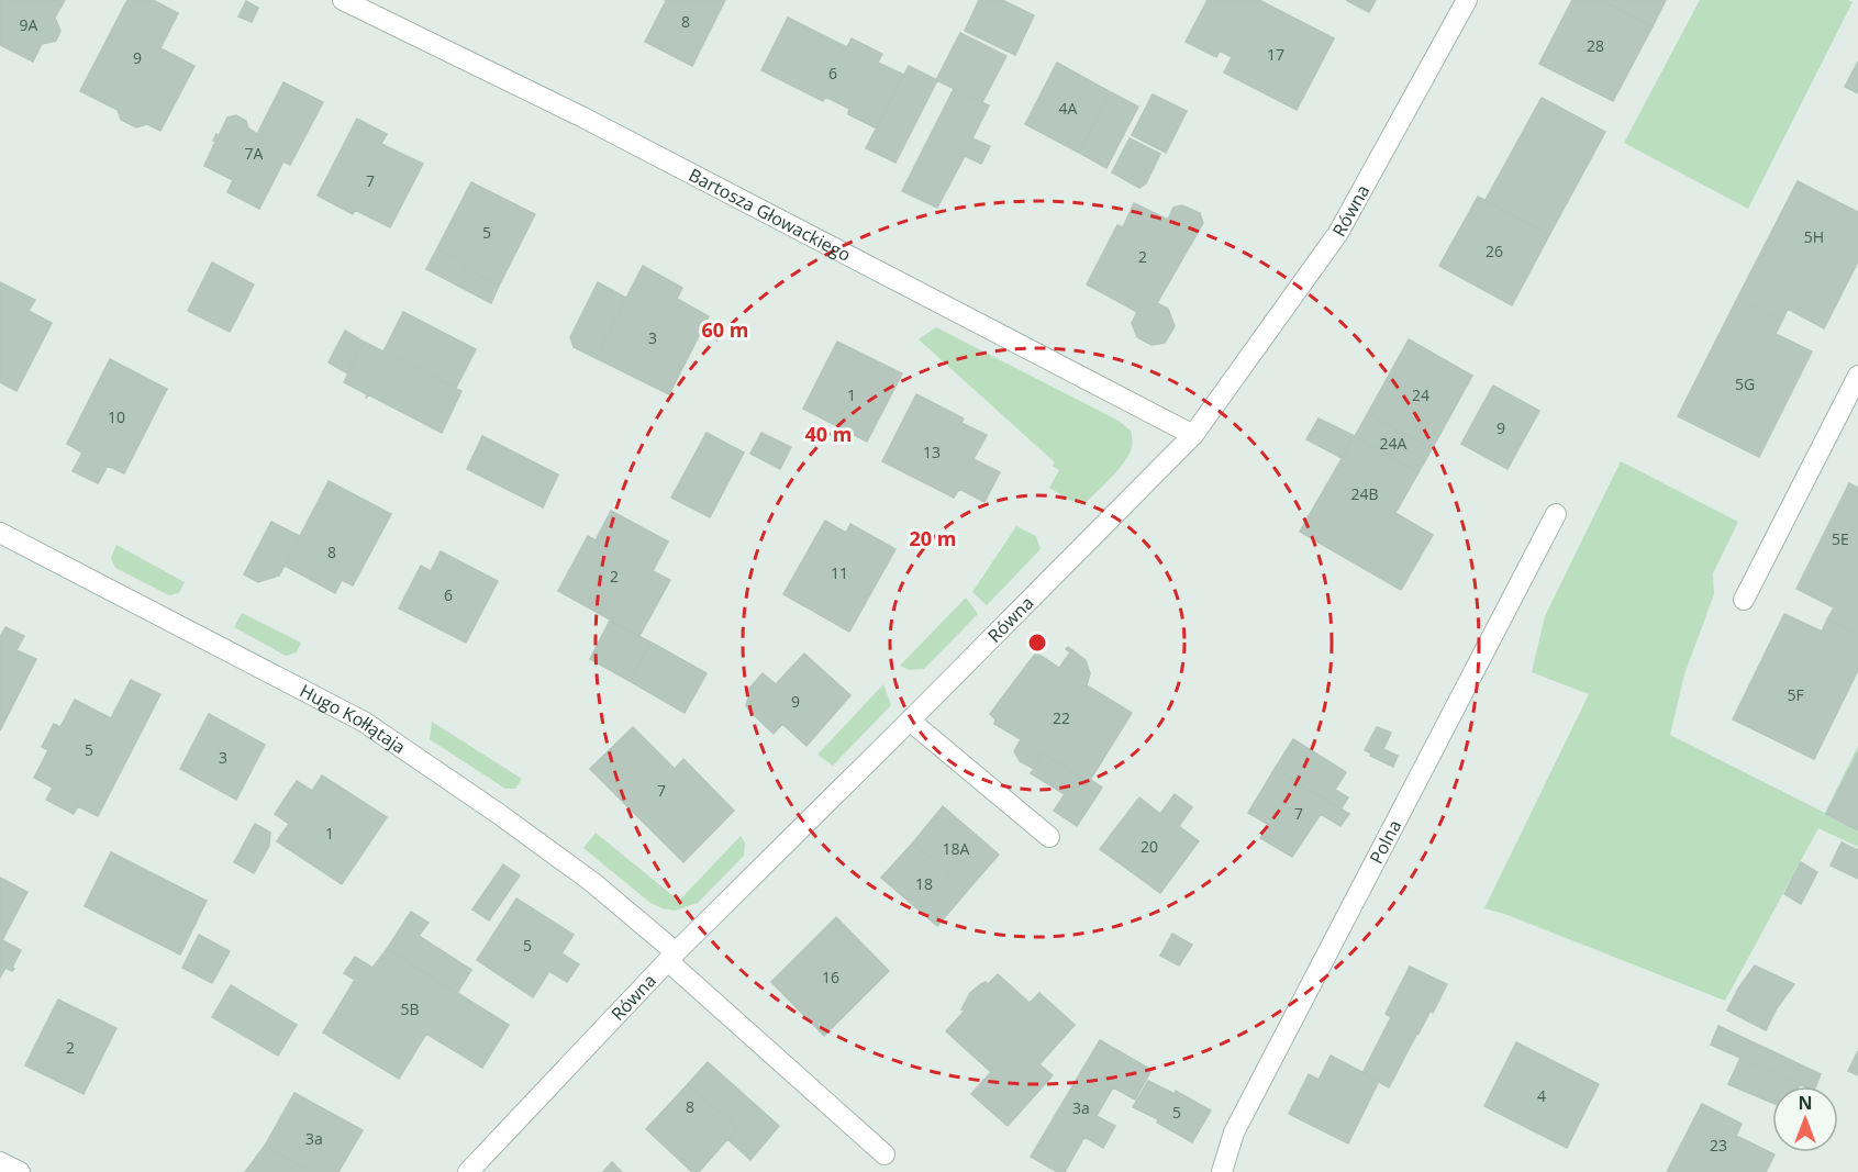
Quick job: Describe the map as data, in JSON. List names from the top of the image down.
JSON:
{
  "streets": {
    "street": [
      "Równa",
      "Bartosza Głowackiego",
      "Hugo Kołłątaja",
      "Polna"
    ]
  },
  "crossings": [
    ["Równa", "Bartosza Głowackiego"],
    ["Równa", "Hugo Kołłątaja"]
  ],
  "house_numbers": [
    "8",
    "9A",
    "28",
    "17",
    "9",
    "6",
    "4A",
    "7A",
    "7",
    "5",
    "5H",
    "26",
    "2",
    "3",
    "5G",
    "1",
    "24",
    "10",
    "9",
    "24A",
    "13",
    "24B",
    "5E",
    "8",
    "11",
    "2",
    "6",
    "5F",
    "9",
    "22",
    "5",
    "3",
    "7",
    "7",
    "1",
    "20",
    "18A",
    "18",
    "5",
    "16",
    "5B",
    "2",
    "4",
    "8",
    "3a",
    "5",
    "3a",
    "23"
  ],
  "north": "top",
  "rings": ["60 m", "40 m", "20 m"]
}
